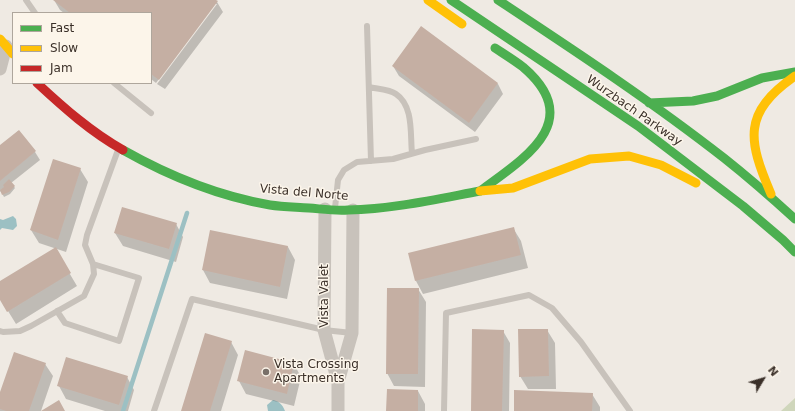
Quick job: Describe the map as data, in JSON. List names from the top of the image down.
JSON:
{
  "streets": {
    "main road": ["Wurzbach Parkway", "Vista del Norte"],
    "street": ["Vista Valet"]
  },
  "crossings": [
    ["Wurzbach Parkway", "Vista del Norte"],
    ["Vista del Norte", "Vista Valet"]
  ],
  "places": ["Vista Crossing Apartments"],
  "legend": ["Fast", "Slow", "Jam"],
  "north": "top right"
}
